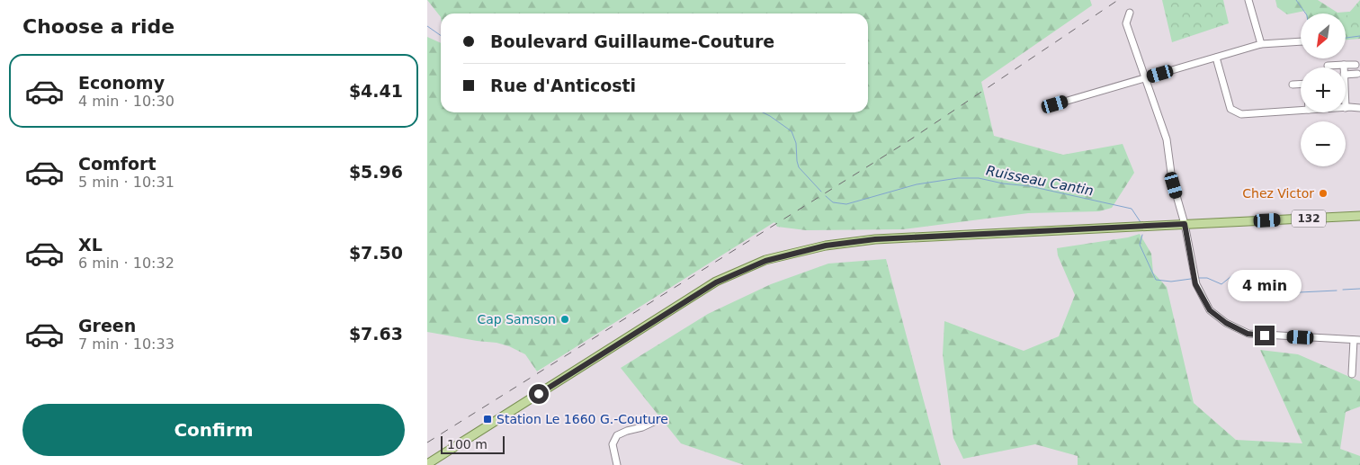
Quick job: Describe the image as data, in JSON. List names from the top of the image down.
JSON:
{
  "streets": {
    "main road": ["132"]
  },
  "water": ["Ruisseau Cantin"],
  "places": {
    "other": ["Chez Victor", "Cap Samson"],
    "transit": ["Station Le 1660 G.-Couture"]
  },
  "scale_bar": "100 m",
  "north": "bottom left",
  "page": {
    "heading": "Choose a ride",
    "map_buttons": ["+", "−"],
    "banner": ["Boulevard Guillaume-Couture", "Rue d'Anticosti"],
    "list": [
      {
        "name": "Economy",
        "note": "4 min · 10:30",
        "value": "$4.41"
      },
      {
        "name": "Comfort",
        "note": "5 min · 10:31",
        "value": "$5.96"
      },
      {
        "name": "XL",
        "note": "6 min · 10:32",
        "value": "$7.50"
      },
      {
        "name": "Green",
        "note": "7 min · 10:33",
        "value": "$7.63"
      }
    ],
    "bubble": "4 min",
    "buttons": "Confirm",
    "scale": "100 m"
  }
}
